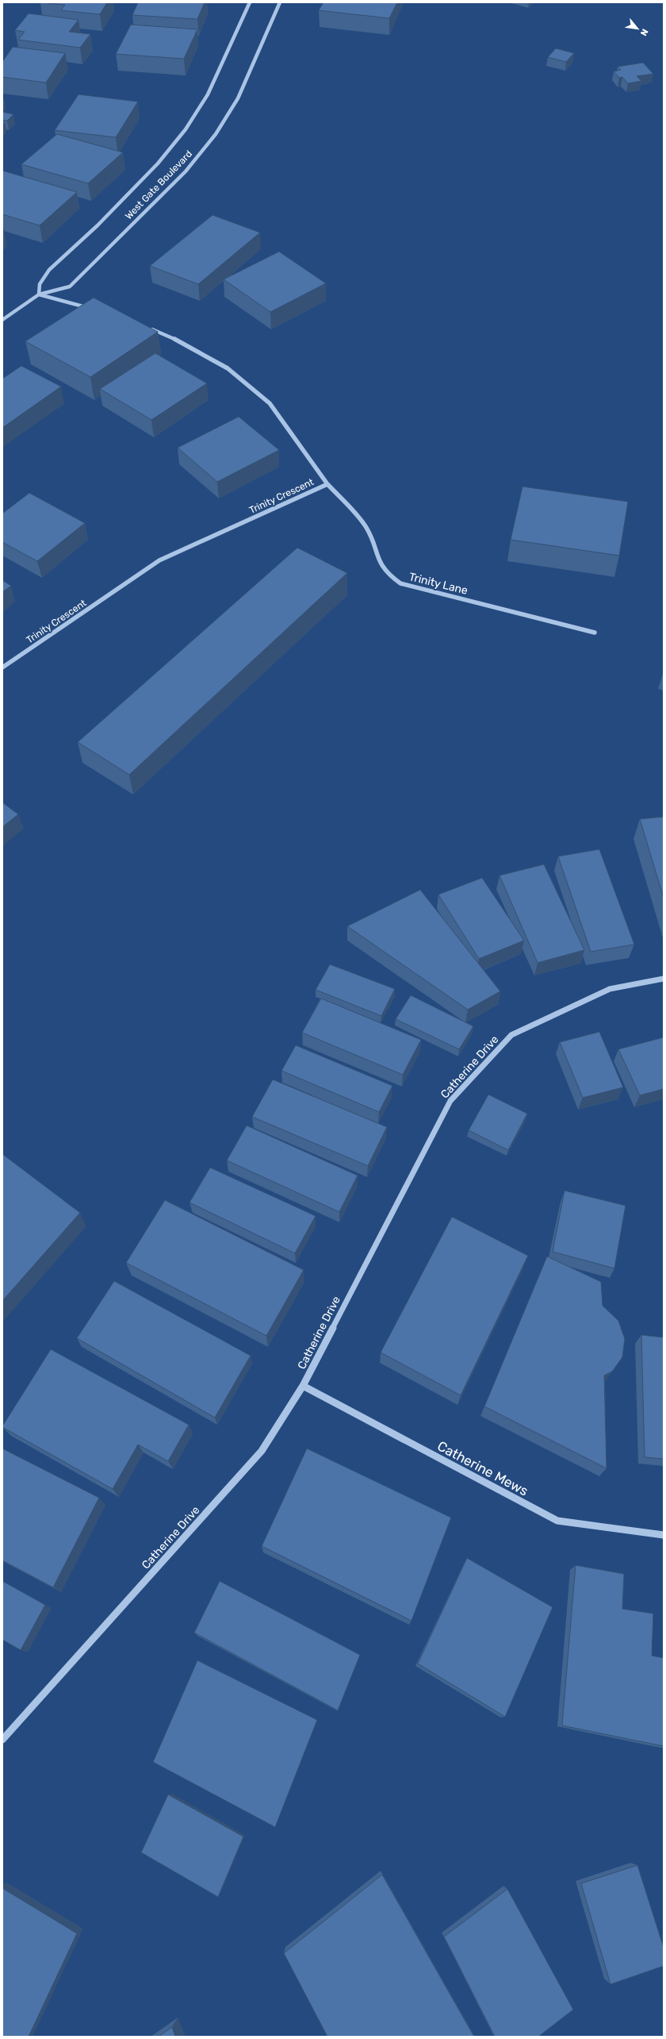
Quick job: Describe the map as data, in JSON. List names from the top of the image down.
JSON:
{
  "streets": {
    "street": [
      "West Gate Boulevard",
      "Trinity Crescent",
      "Trinity Lane",
      "Catherine Drive",
      "Catherine Mews"
    ]
  },
  "crossings": [
    ["Trinity Crescent", "Trinity Lane"],
    ["Catherine Drive", "Catherine Mews"]
  ],
  "north": "bottom right"
}
